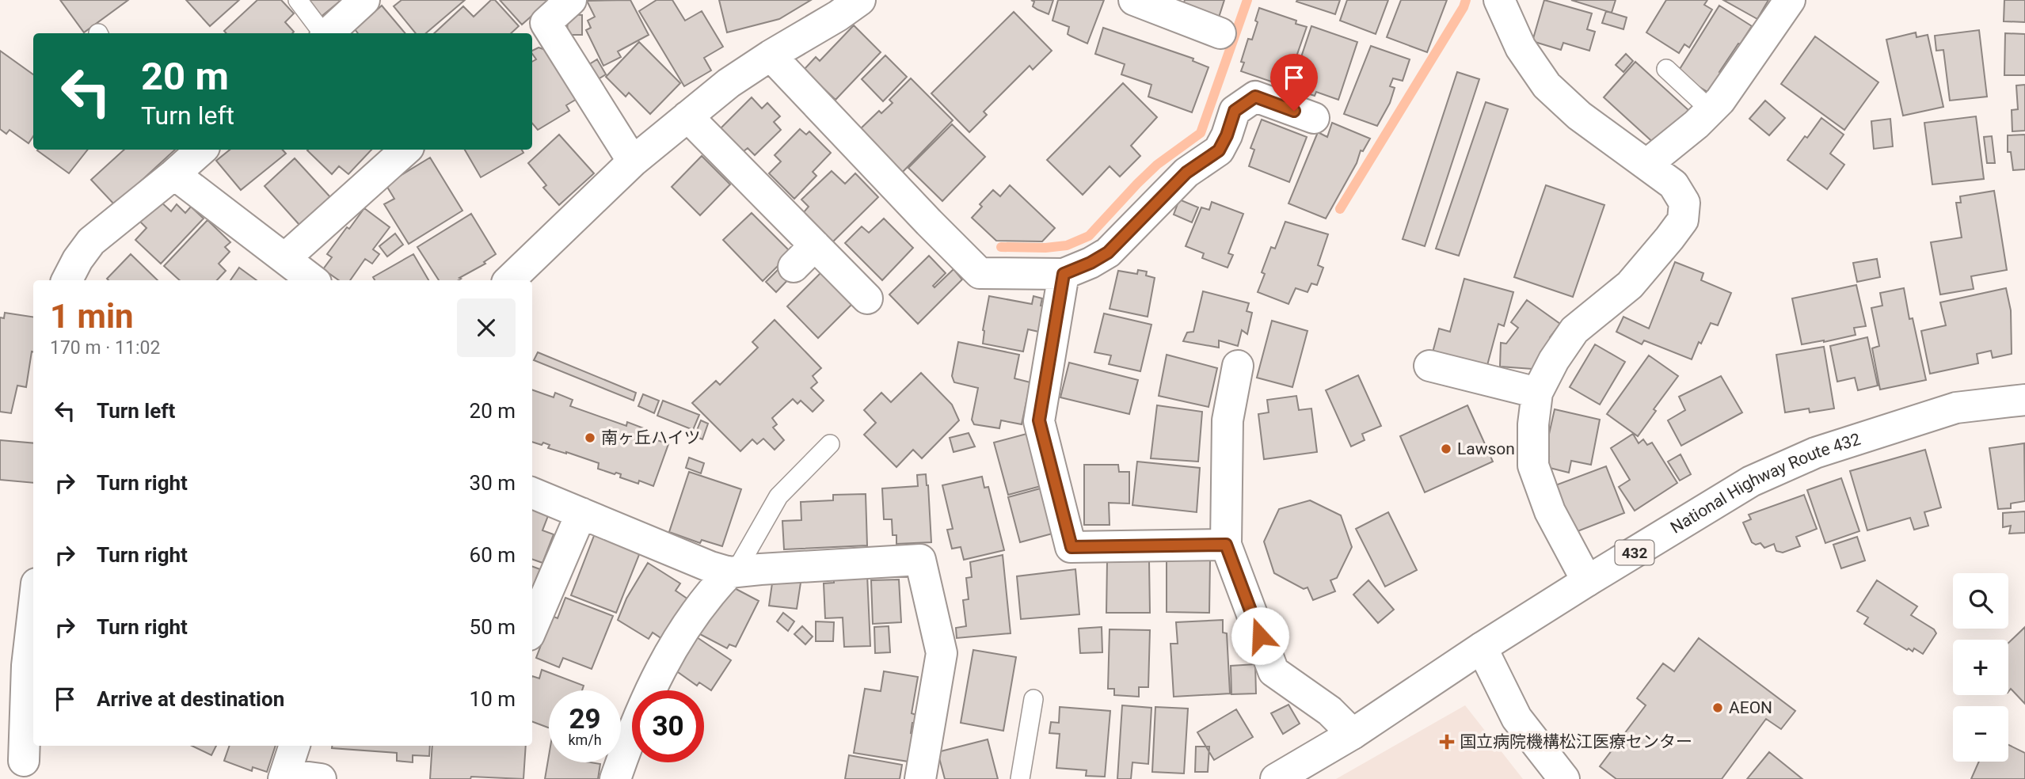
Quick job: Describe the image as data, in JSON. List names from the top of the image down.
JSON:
{
  "streets": {
    "main road": ["National Highway Route 432", "432"]
  },
  "places": {
    "other": ["南ヶ丘ハイツ", "Lawson", "AEON"],
    "health": ["国立病院機構松江医療センター"]
  },
  "page": {
    "turn": ["20 m", "Turn left"],
    "heading": ["1 min", "170 m · 11:02"],
    "list": [
      {
        "name": "Turn left",
        "value": "20 m"
      },
      {
        "name": "Turn right",
        "value": "30 m"
      },
      {
        "name": "Turn right",
        "value": "60 m"
      },
      {
        "name": "Turn right",
        "value": "50 m"
      },
      {
        "name": "Arrive at destination",
        "value": "10 m"
      }
    ],
    "map_buttons": ["+", "−"],
    "speed": "29 km/h",
    "limit": "30"
  }
}
